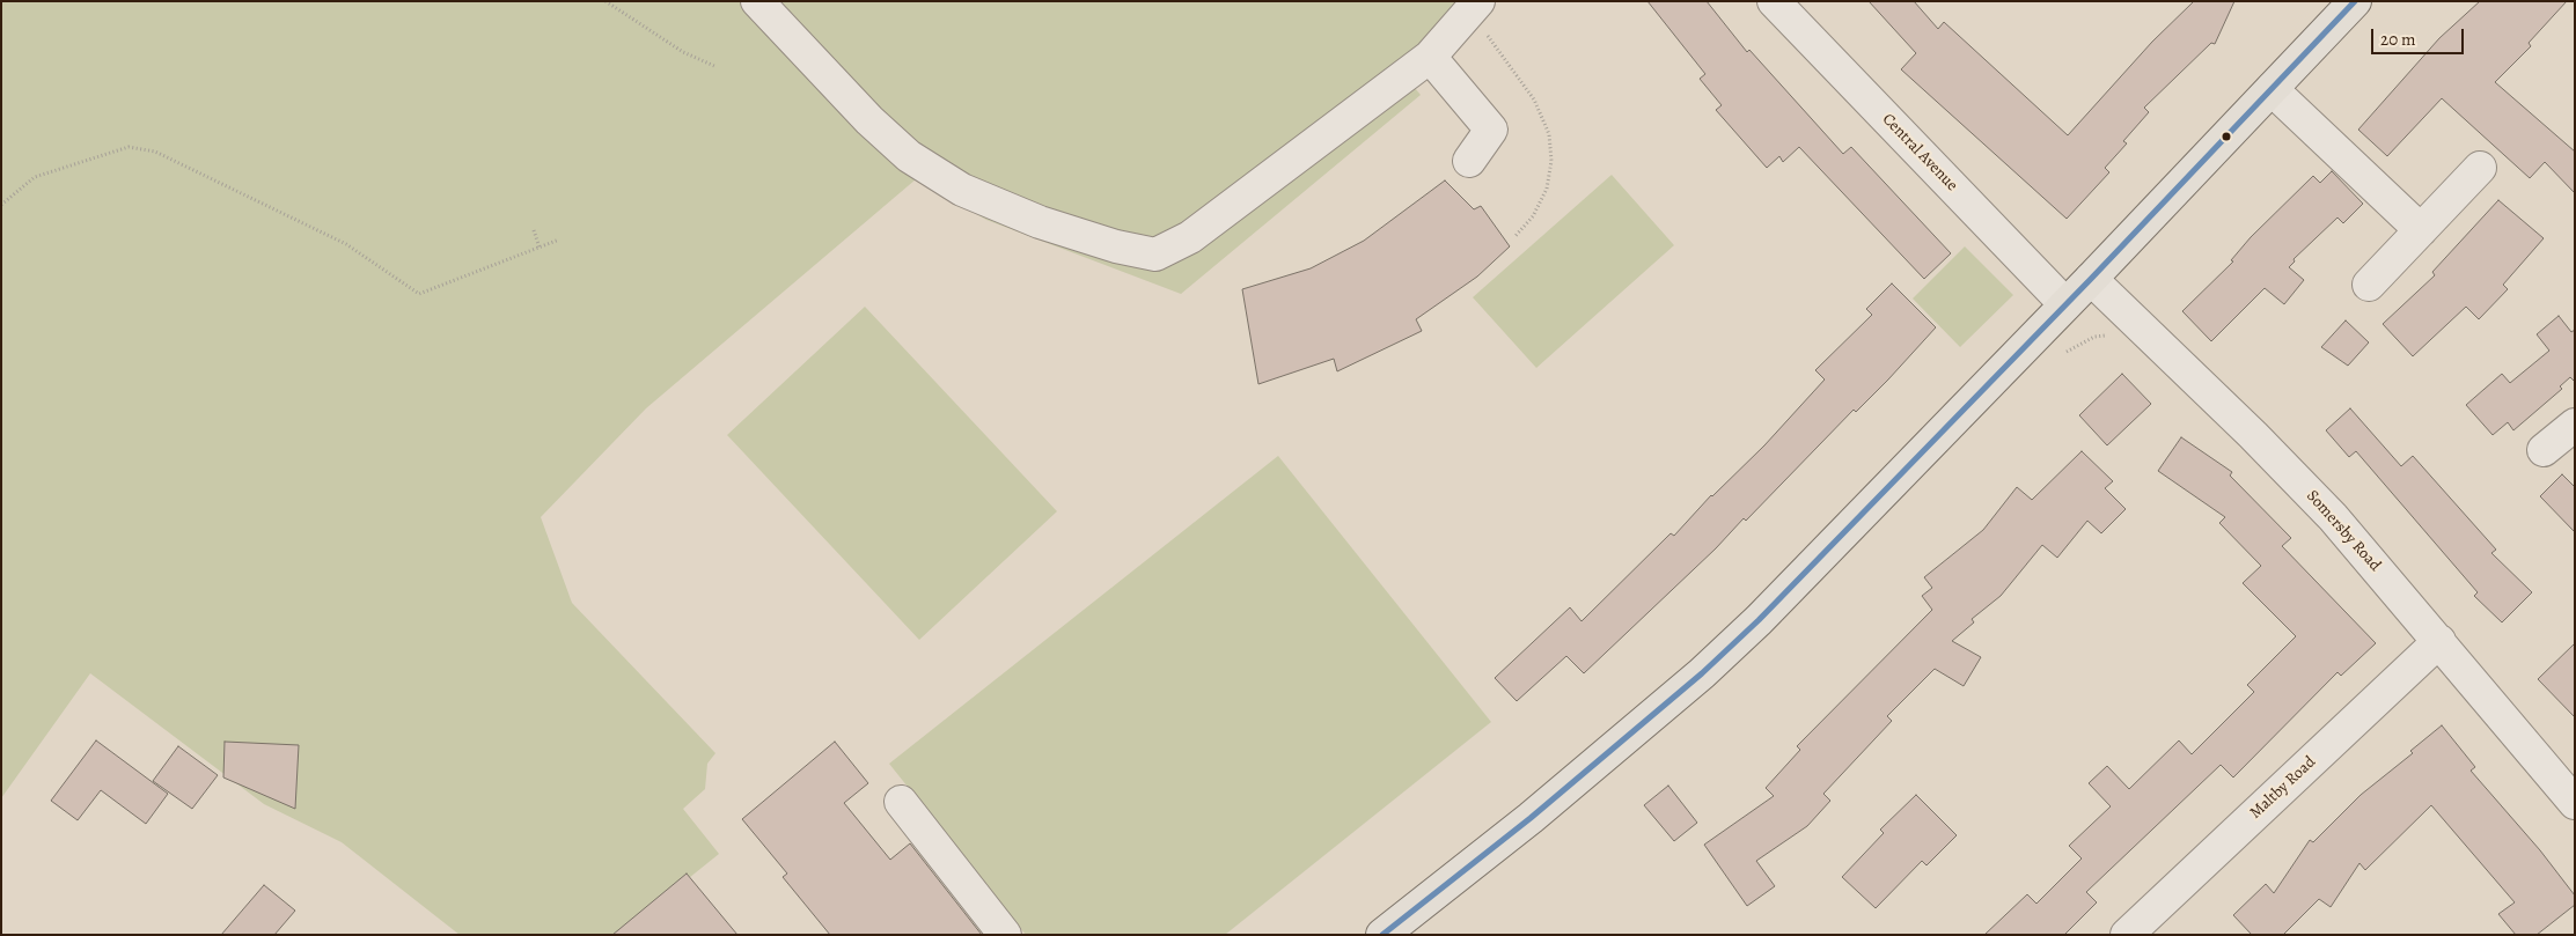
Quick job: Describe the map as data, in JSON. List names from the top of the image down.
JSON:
{
  "streets": {
    "street": ["Central Avenue", "Somersby Road", "Maltby Road"]
  },
  "crossings": [
    ["Somersby Road", "Maltby Road"]
  ],
  "scale_bar": "20 m"
}
